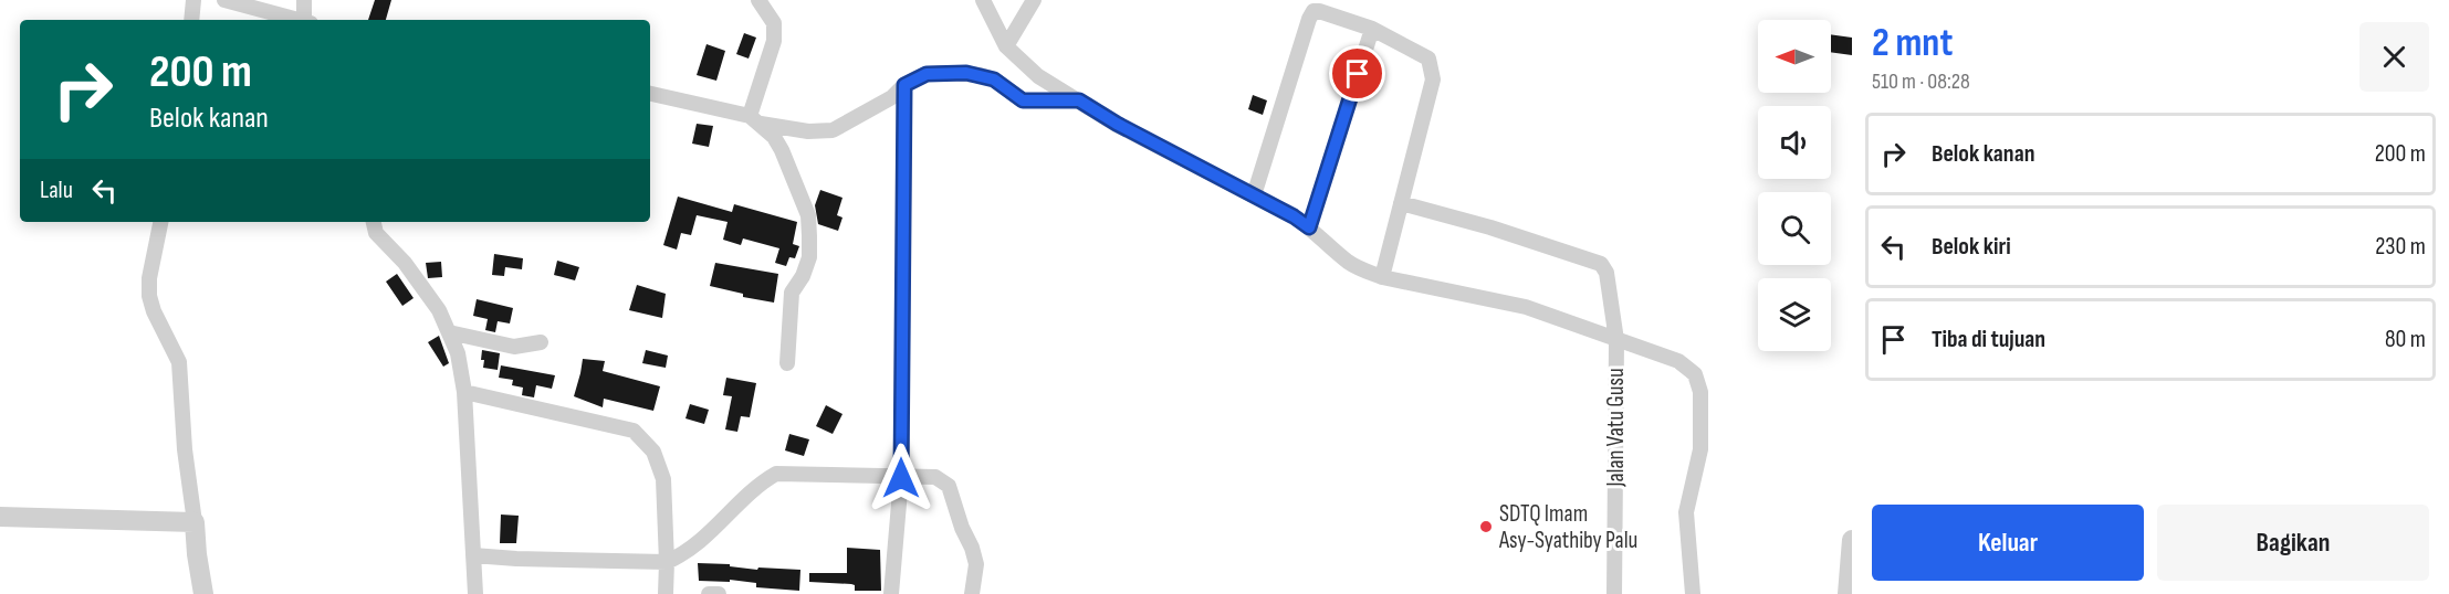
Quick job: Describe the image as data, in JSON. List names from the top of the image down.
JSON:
{
  "streets": {
    "street": ["Jalan Vatu Gusu"]
  },
  "places": ["SDTQ Imam Asy-Syathiby Palu"],
  "north": "left",
  "page": {
    "heading": ["2 mnt", "510 m · 08:28"],
    "turn": ["200 m", "Belok kanan"],
    "list": [
      {
        "name": "Belok kanan",
        "value": "200 m"
      },
      {
        "name": "Belok kiri",
        "value": "230 m"
      },
      {
        "name": "Tiba di tujuan",
        "value": "80 m"
      }
    ],
    "then": "Lalu",
    "buttons": ["Keluar", "Bagikan"]
  }
}
